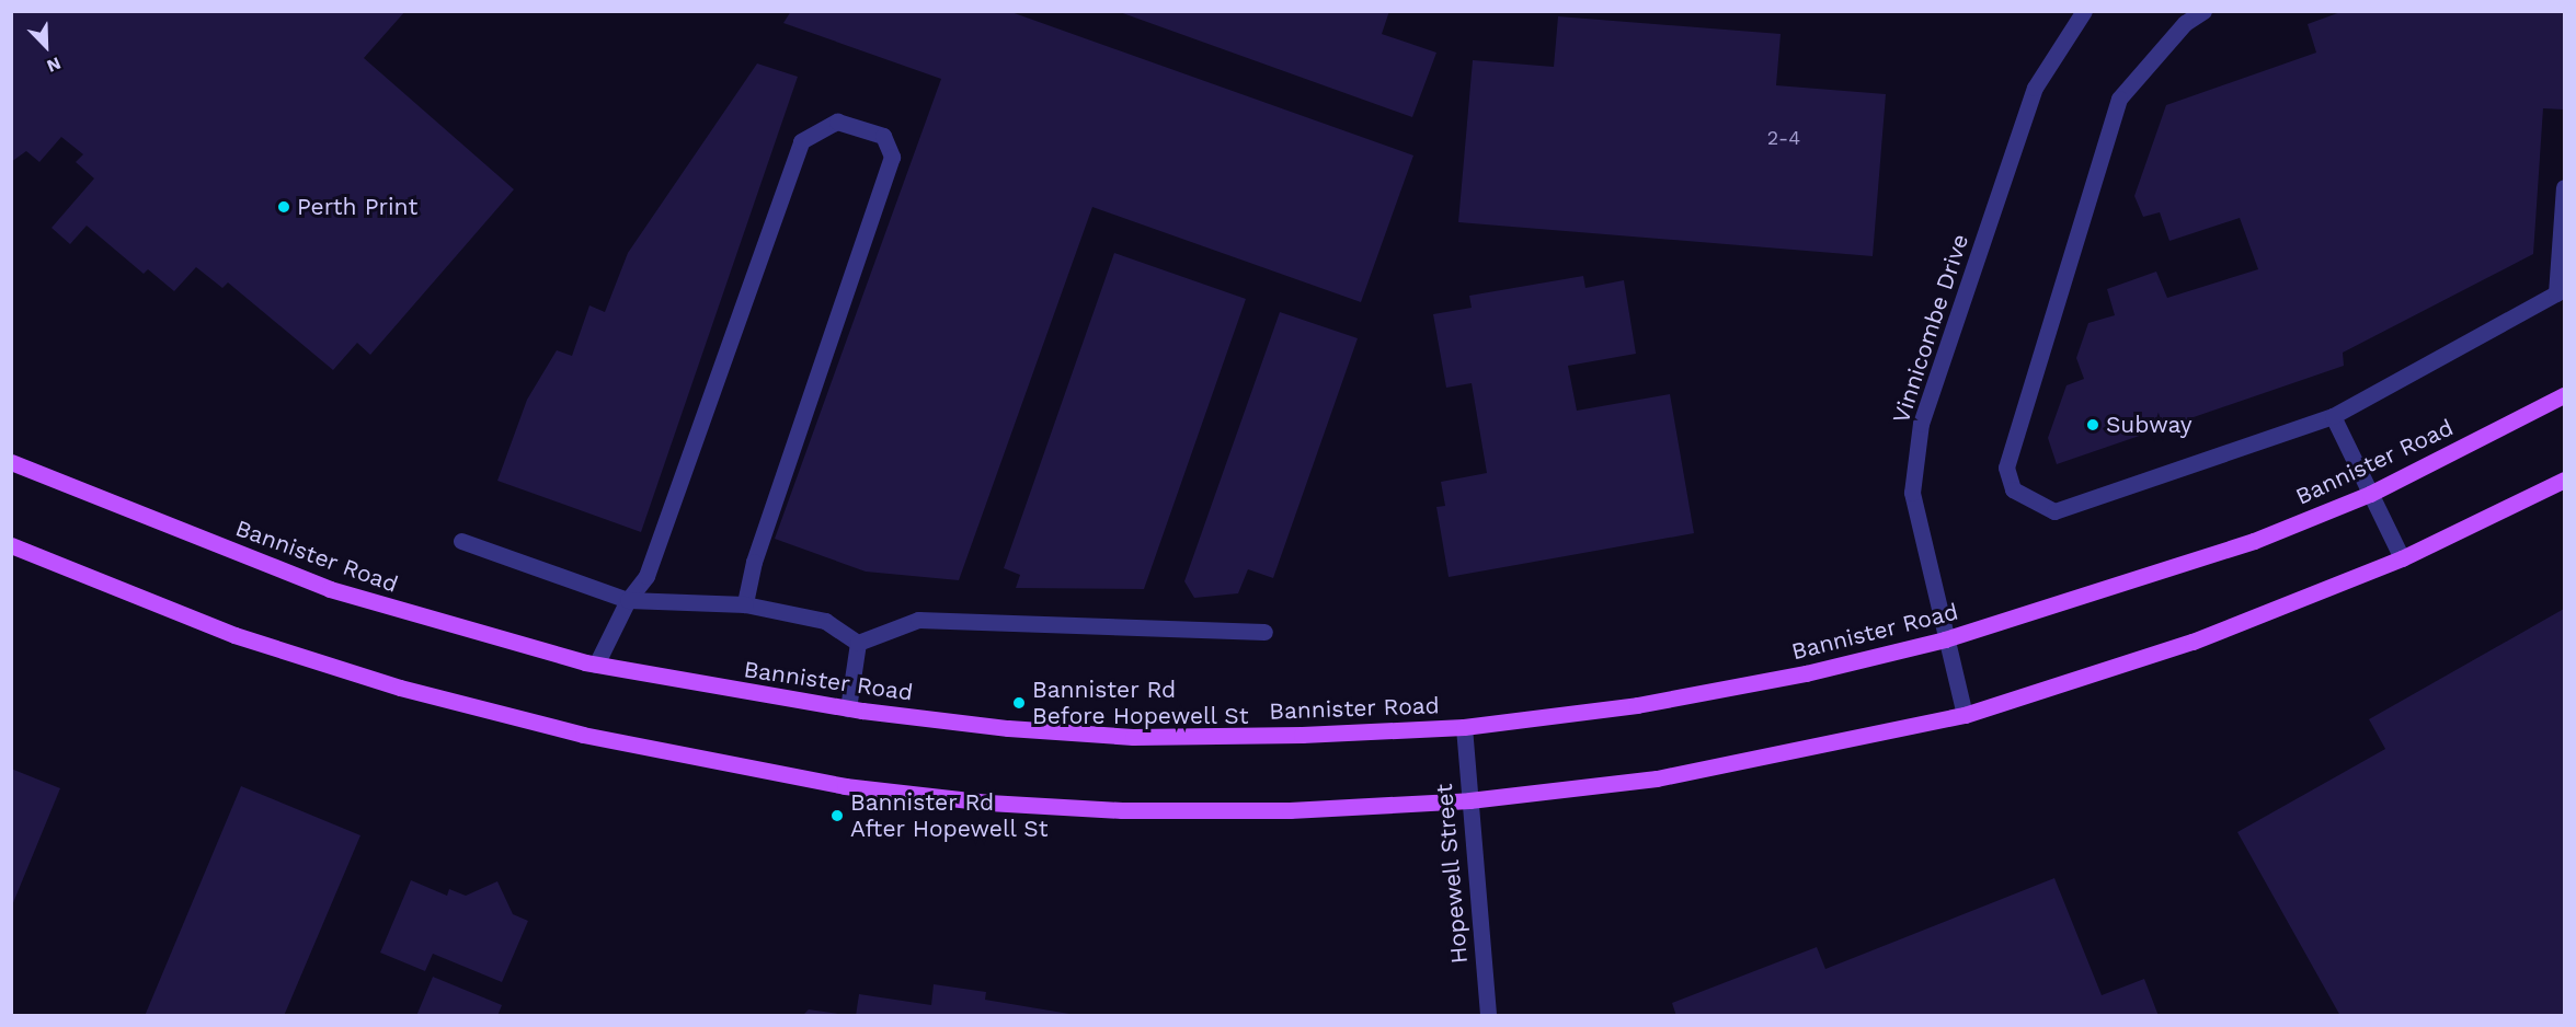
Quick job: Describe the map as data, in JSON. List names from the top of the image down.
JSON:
{
  "streets": {
    "main road": ["Bannister Road"],
    "street": ["Vinnicombe Drive", "Hopewell Street"]
  },
  "crossings": [
    ["Vinnicombe Drive", "Bannister Road"],
    ["Bannister Road", "Hopewell Street"]
  ],
  "places": [
    "Perth Print",
    "Subway",
    "Bannister Rd Before Hopewell St",
    "Bannister Rd After Hopewell St"
  ],
  "house_numbers": ["2-4"],
  "north": "bottom right"
}
